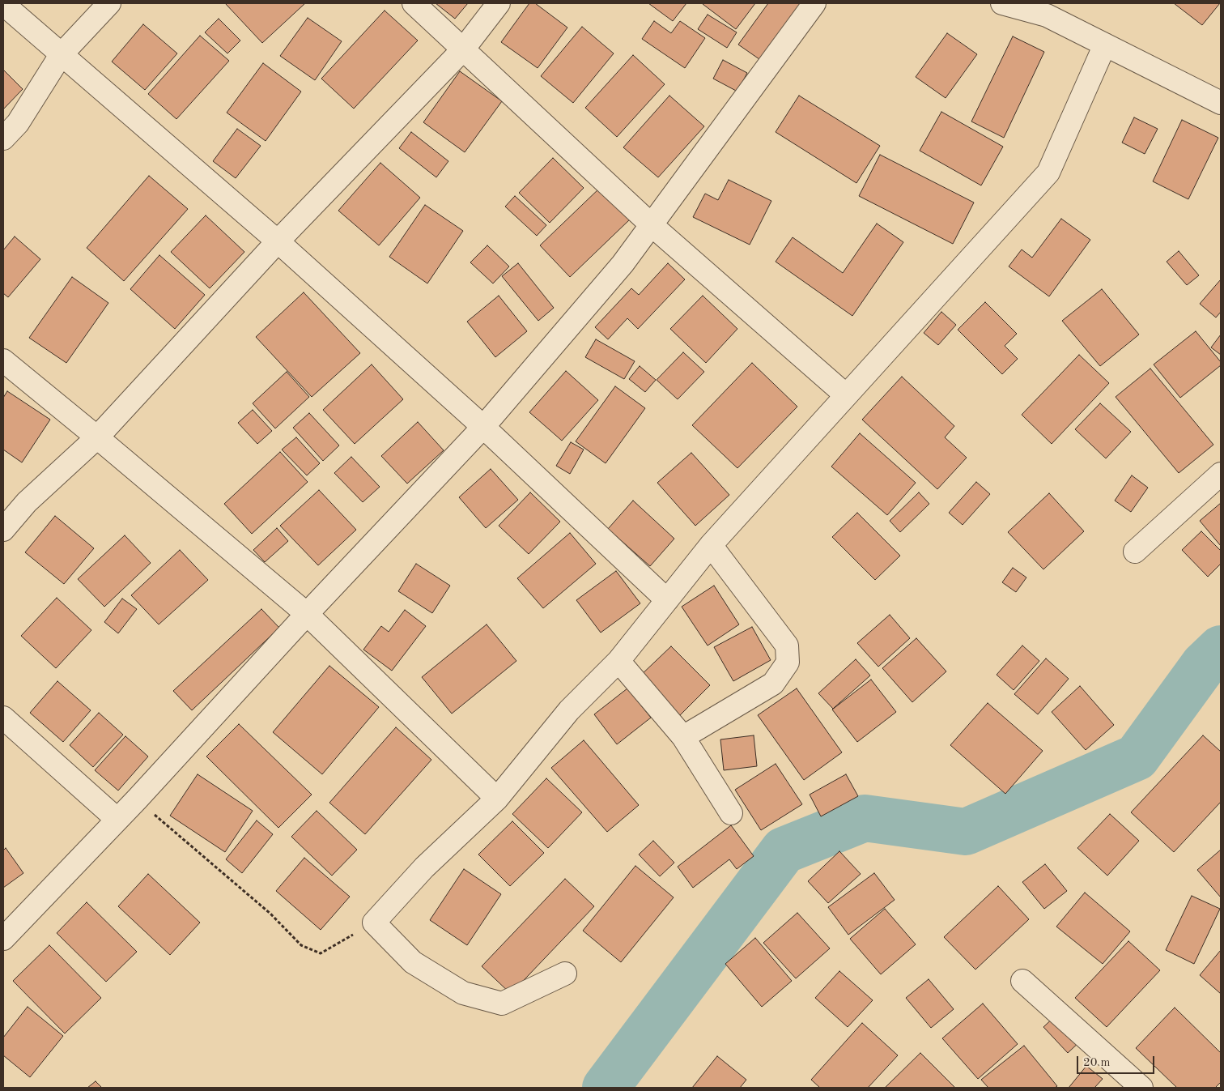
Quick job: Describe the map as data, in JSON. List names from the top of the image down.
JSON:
{
  "scale_bar": "20 m"
}
